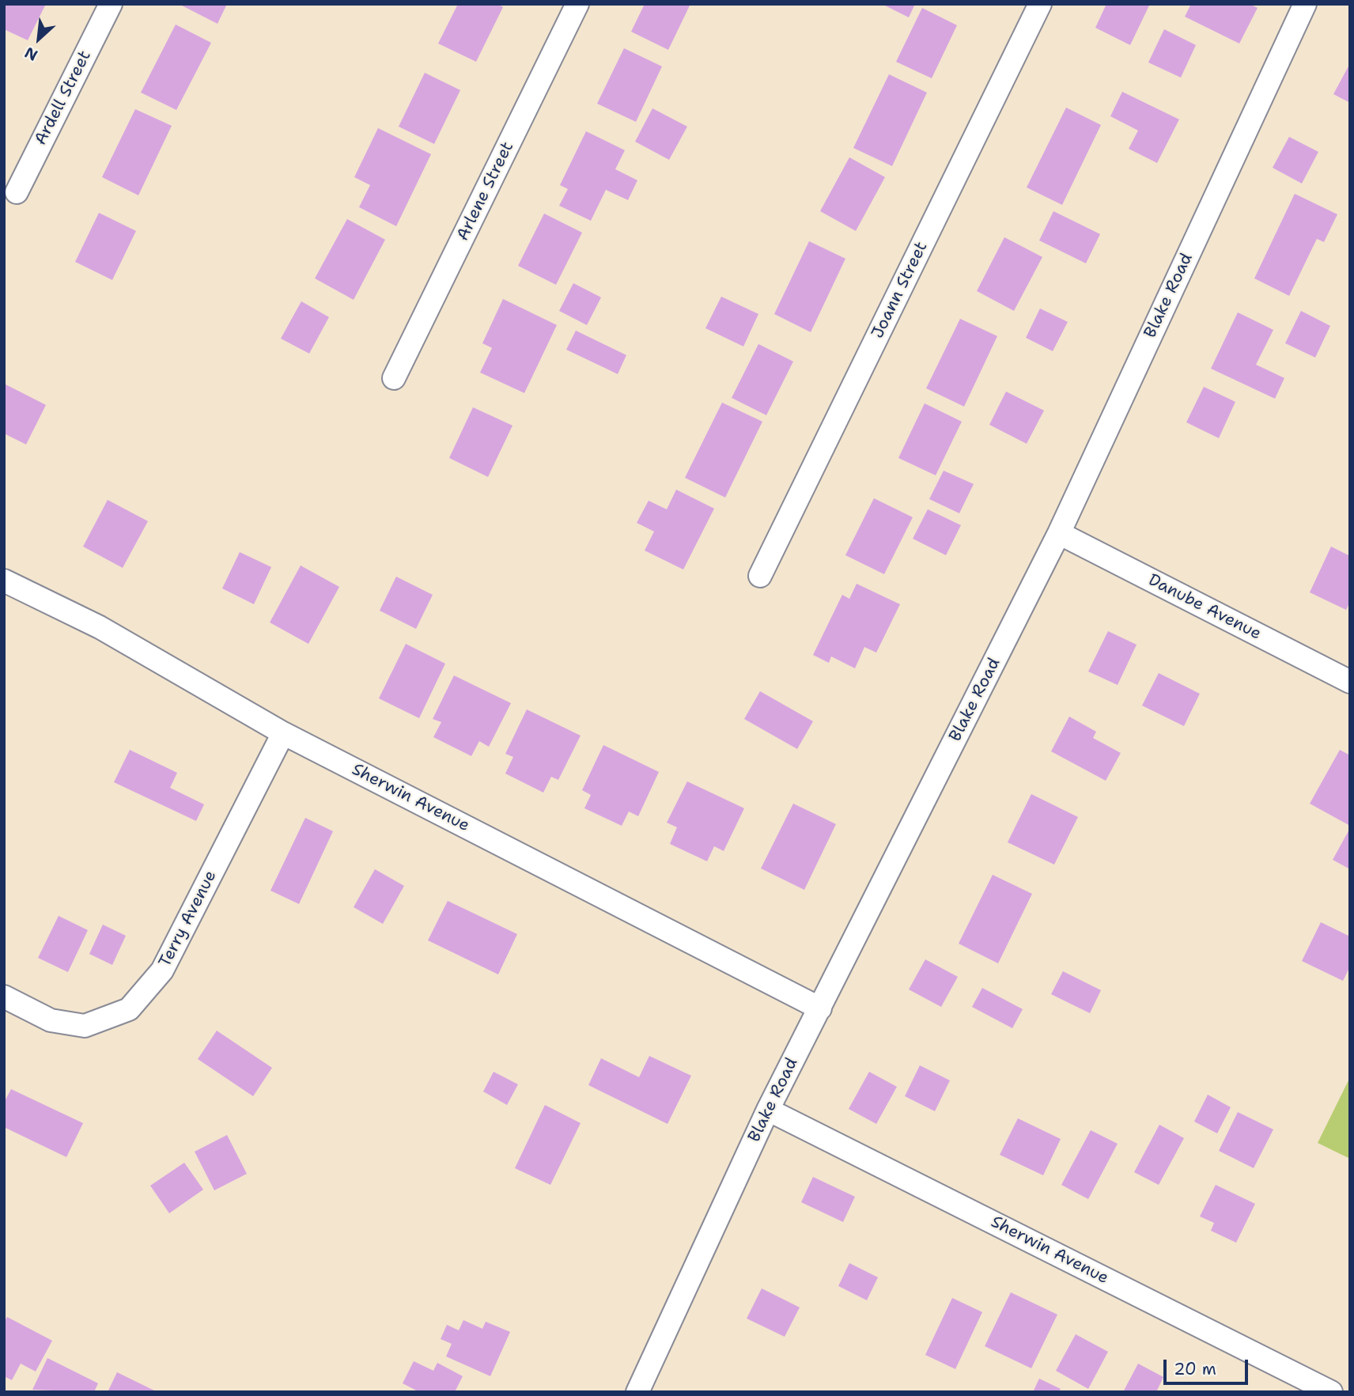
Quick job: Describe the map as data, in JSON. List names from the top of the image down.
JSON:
{
  "streets": {
    "street": [
      "Ardell Street",
      "Arlene Street",
      "Joann Street",
      "Blake Road",
      "Danube Avenue",
      "Sherwin Avenue",
      "Terry Avenue"
    ]
  },
  "crossings": [
    ["Blake Road", "Danube Avenue"],
    ["Blake Road", "Sherwin Avenue"],
    ["Sherwin Avenue", "Terry Avenue"]
  ],
  "scale_bar": "20 m",
  "north": "bottom left"
}
